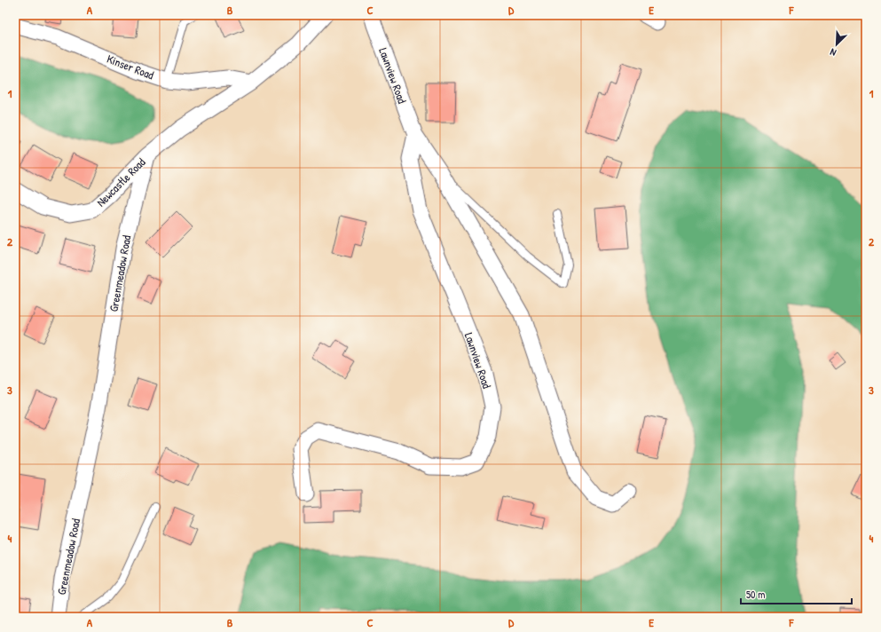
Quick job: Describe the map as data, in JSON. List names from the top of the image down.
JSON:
{
  "streets": {
    "street": [
      "Kinser Road",
      "Lawnview Road",
      "Newcastle Road",
      "Greenmeadow Road"
    ]
  },
  "crossings": [
    ["Newcastle Road", "Greenmeadow Road"]
  ],
  "scale_bar": "50 m",
  "north": "bottom left",
  "grid": {
    "columns": [
      "A",
      "B",
      "C",
      "D",
      "E",
      "F"
    ],
    "rows": [
      "1",
      "2",
      "3",
      "4"
    ]
  }
}
